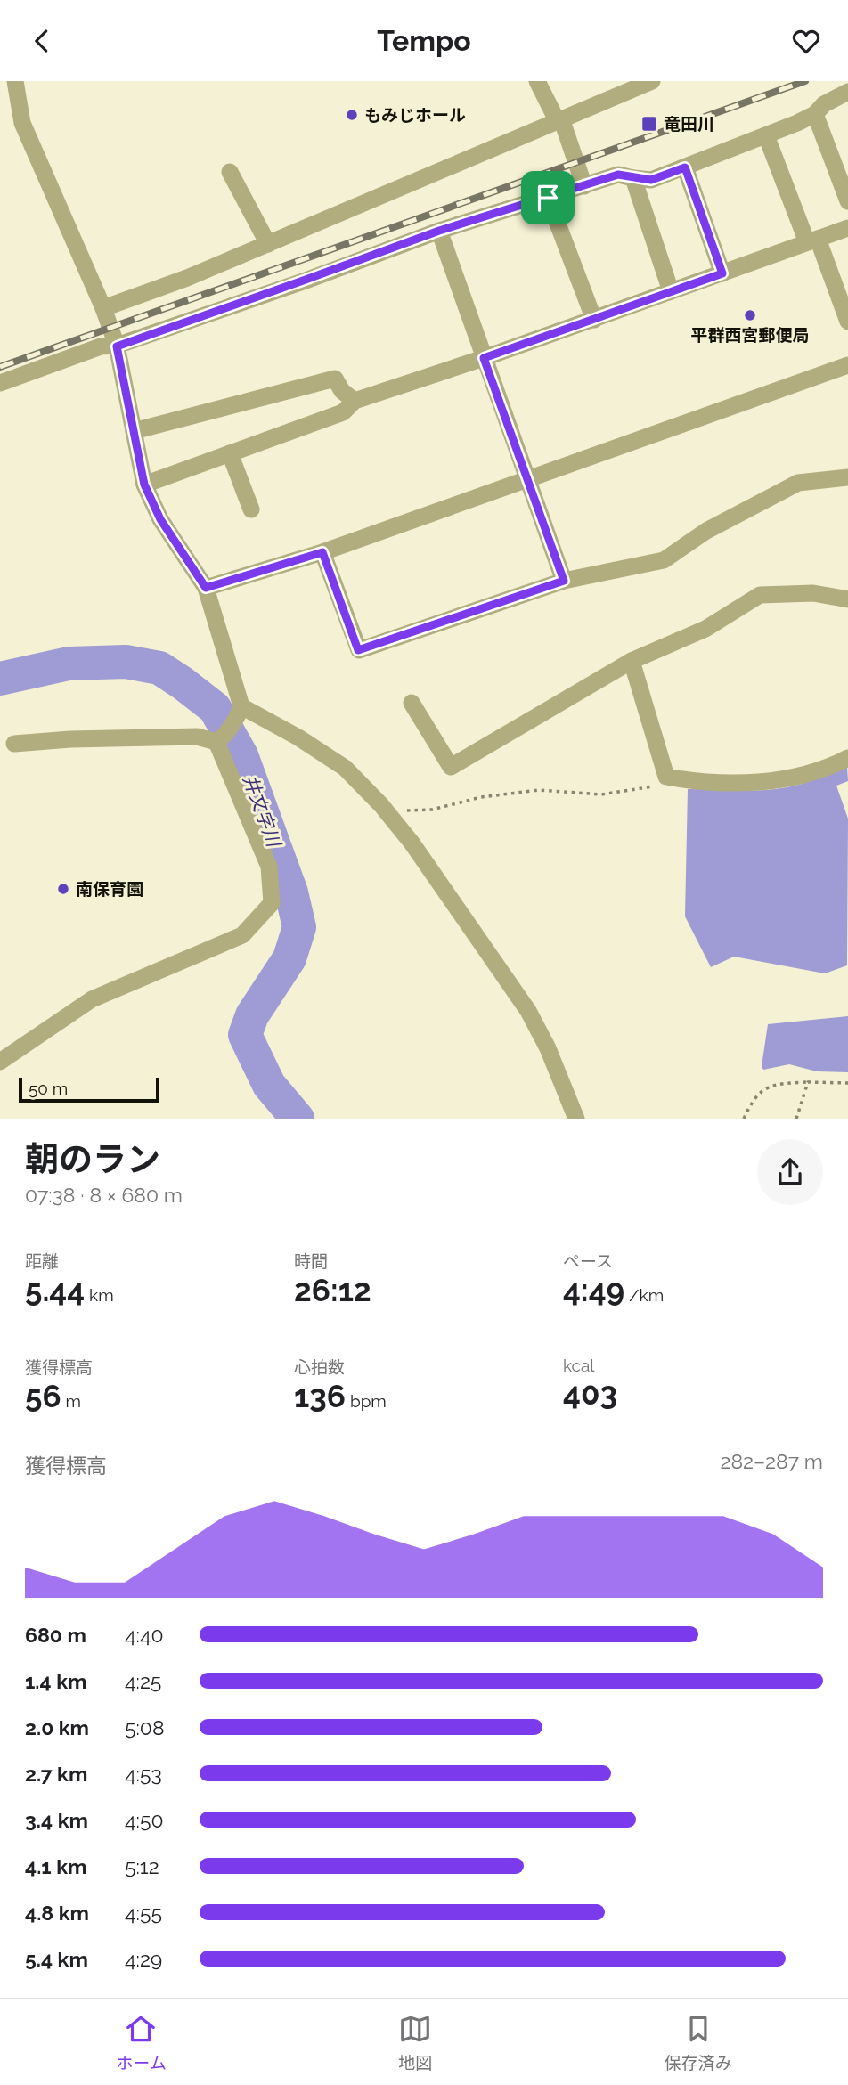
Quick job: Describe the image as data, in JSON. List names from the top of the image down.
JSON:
{
  "water": ["井文字川"],
  "places": {
    "other": ["もみじホール", "平群西宮郵便局", "南保育園"],
    "transit": ["竜田川"]
  },
  "scale_bar": "50 m",
  "page": {
    "header": "Tempo",
    "scale": "50 m",
    "heading": ["朝のラン", "07:38 · 8 × 680 m"],
    "stats": [
      ["距離", "5.44 km"],
      ["時間", "26:12"],
      ["ペース", "4:49 /km"],
      ["獲得標高", "56 m"],
      ["心拍数", "136 bpm"],
      ["kcal", "403"]
    ],
    "chart": ["獲得標高", "282–287 m"],
    "list": [
      {
        "name": "680 m",
        "note": "4:40"
      },
      {
        "name": "1.4 km",
        "note": "4:25"
      },
      {
        "name": "2.0 km",
        "note": "5:08"
      },
      {
        "name": "2.7 km",
        "note": "4:53"
      },
      {
        "name": "3.4 km",
        "note": "4:50"
      },
      {
        "name": "4.1 km",
        "note": "5:12"
      },
      {
        "name": "4.8 km",
        "note": "4:55"
      },
      {
        "name": "5.4 km",
        "note": "4:29"
      }
    ],
    "tabs": ["ホーム", "地図", "保存済み"]
  }
}
